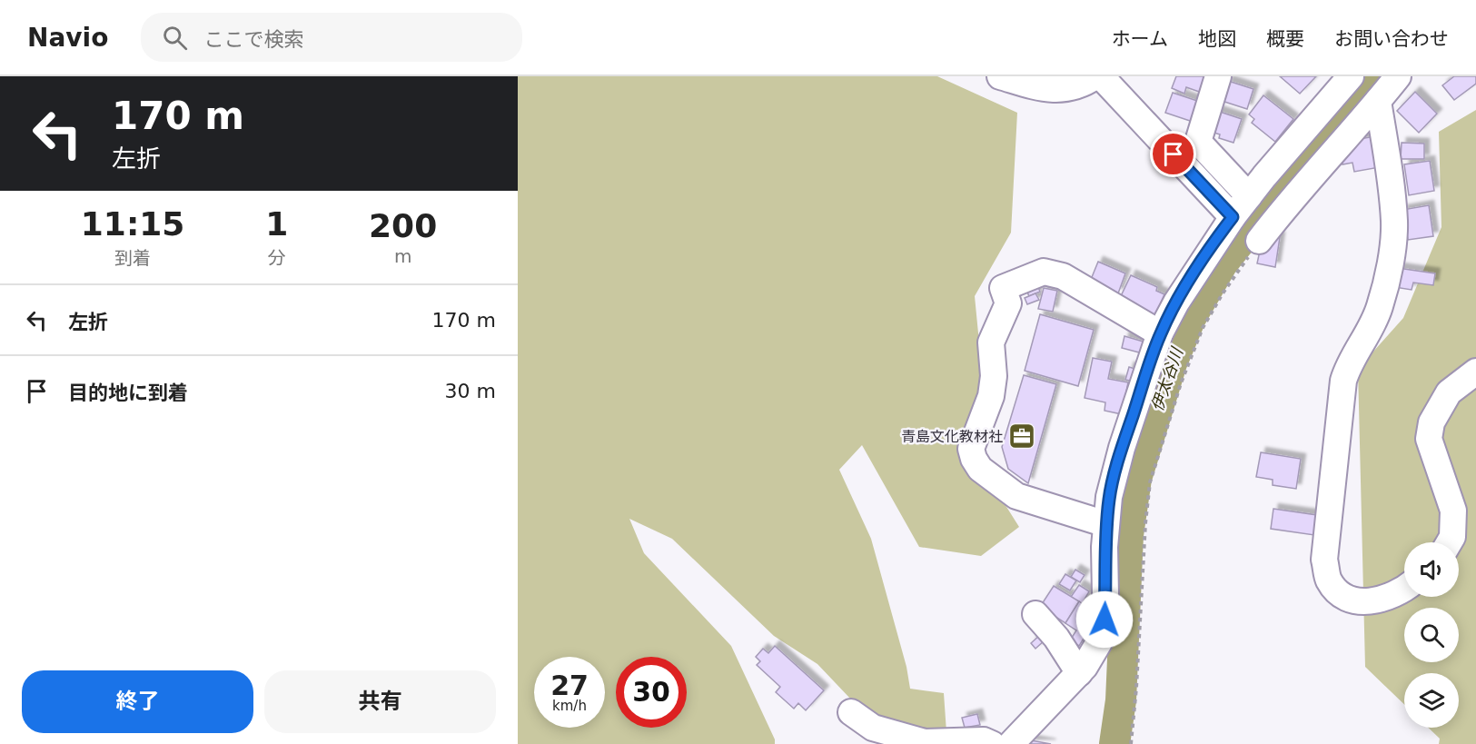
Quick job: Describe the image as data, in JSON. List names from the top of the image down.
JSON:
{
  "water": ["伊太谷川"],
  "places": {
    "office": ["青島文化教材社"]
  },
  "page": {
    "header": "Navio",
    "search": "ここで検索",
    "nav": [
      "ホーム",
      "地図",
      "概要",
      "お問い合わせ"
    ],
    "turn": ["170 m", "左折"],
    "eta": [
      "11:15",
      "到着",
      "1",
      "分",
      "200",
      "m"
    ],
    "list": [
      {
        "name": "左折",
        "value": "170 m"
      },
      {
        "name": "目的地に到着",
        "value": "30 m"
      }
    ],
    "speed": "27 km/h",
    "limit": "30",
    "buttons": ["終了", "共有"]
  }
}
